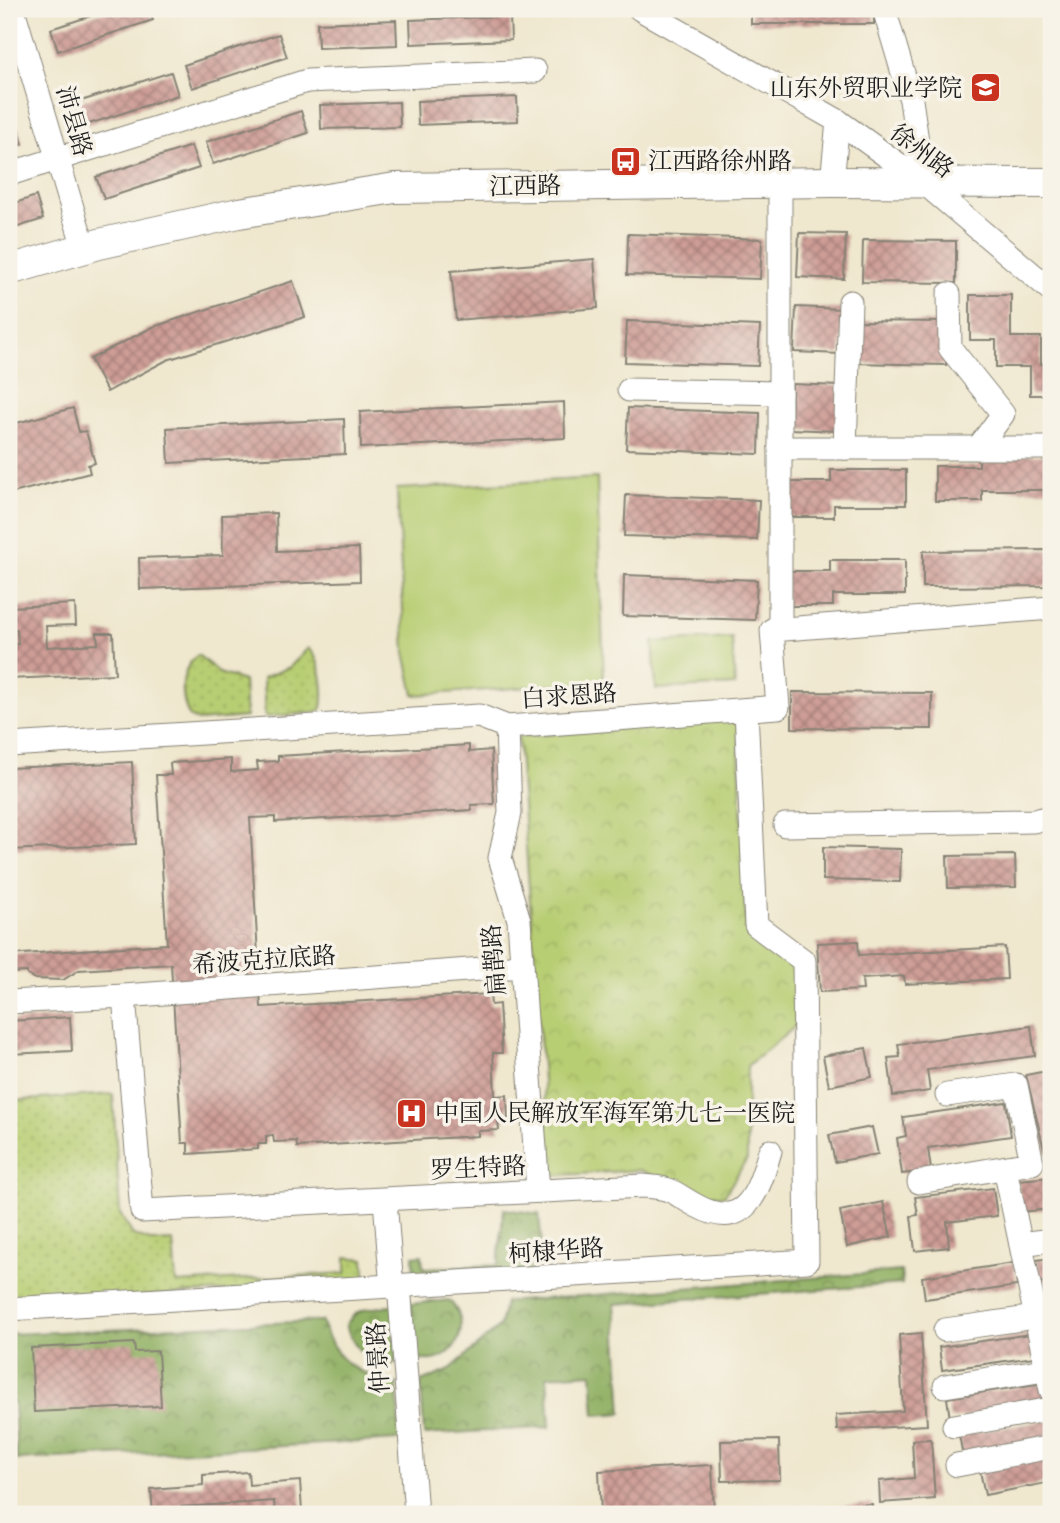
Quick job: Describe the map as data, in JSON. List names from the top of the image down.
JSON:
{
  "streets": {
    "main road": ["江西路"],
    "street": [
      "沛县路",
      "徐州路",
      "白求恩路",
      "希波克拉底路",
      "扁鹊路",
      "罗生特路",
      "柯棣华路",
      "仲景路"
    ]
  },
  "crossings": [
    ["沛县路", "江西路"],
    ["徐州路", "江西路"],
    ["白求恩路", "扁鹊路"],
    ["白求恩路", "柯棣华路"],
    ["希波克拉底路", "扁鹊路"],
    ["希波克拉底路", "罗生特路"],
    ["扁鹊路", "罗生特路"],
    ["罗生特路", "仲景路"],
    ["柯棣华路", "仲景路"]
  ],
  "places": {
    "school or university": ["山东外贸职业学院"],
    "bus stop": ["江西路徐州路"],
    "hospital": ["中国人民解放军海军第九七一医院"]
  }
}
